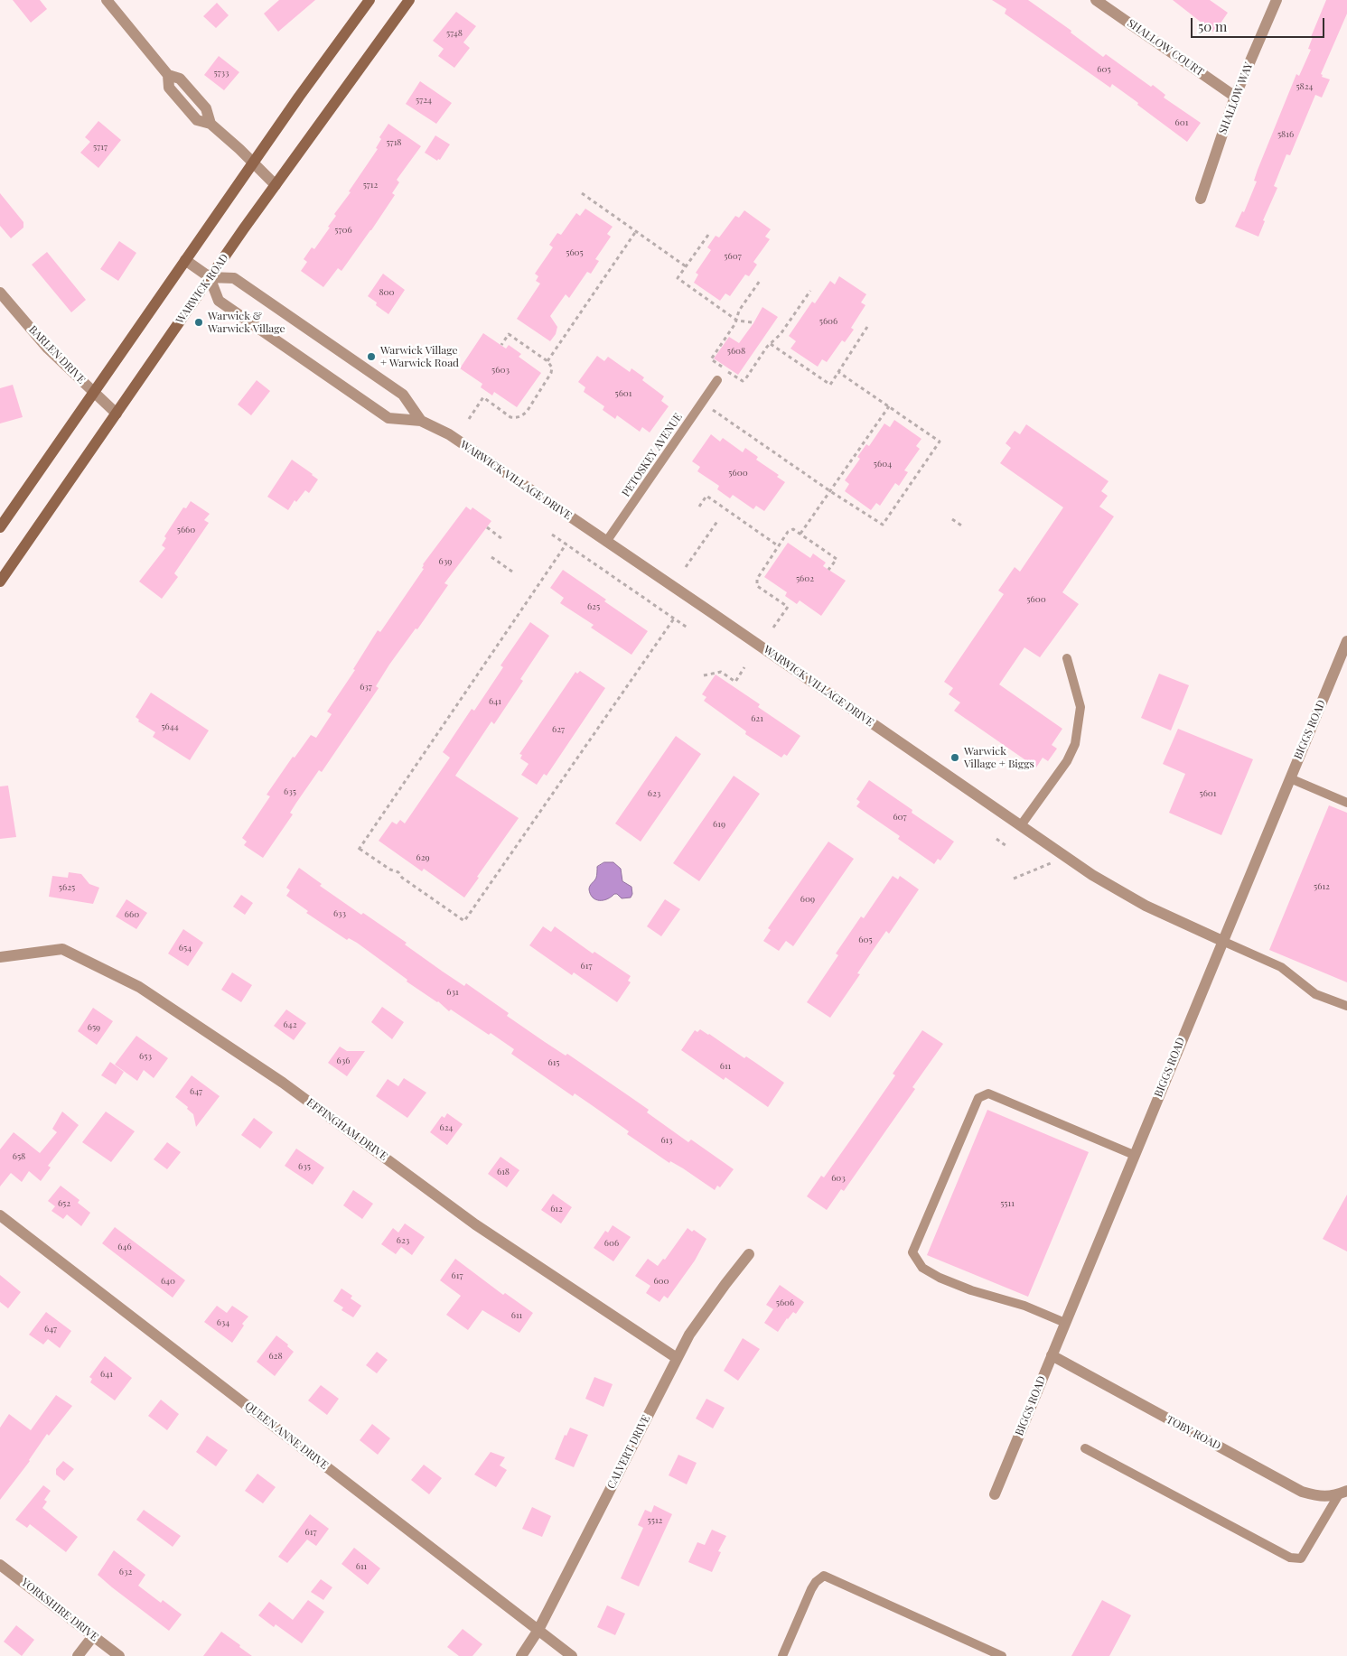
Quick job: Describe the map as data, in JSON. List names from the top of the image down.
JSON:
{
  "streets": {
    "main road": ["WARWICK ROAD"],
    "street": [
      "SHALLOW COURT",
      "SHALLOW WAY",
      "BARLEN DRIVE",
      "WARWICK VILLAGE DRIVE",
      "BIGGS ROAD",
      "EFFINGHAM DRIVE",
      "TOBY ROAD",
      "QUEEN ANNE DRIVE",
      "CALVERT DRIVE",
      "YORKSHIRE DRIVE"
    ],
    "lane": ["PETOSKEY AVENUE"]
  },
  "crossings": [
    ["SHALLOW COURT", "SHALLOW WAY"],
    ["WARWICK ROAD", "BARLEN DRIVE"],
    ["WARWICK ROAD", "WARWICK VILLAGE DRIVE"],
    ["PETOSKEY AVENUE", "WARWICK VILLAGE DRIVE"],
    ["WARWICK VILLAGE DRIVE", "BIGGS ROAD"],
    ["BIGGS ROAD", "TOBY ROAD"],
    ["EFFINGHAM DRIVE", "CALVERT DRIVE"],
    ["QUEEN ANNE DRIVE", "CALVERT DRIVE"]
  ],
  "places": ["Warwick & Warwick Village", "Warwick Village + Warwick Road", "Warwick Village + Biggs"],
  "house_numbers": [
    "5748",
    "605",
    "5733",
    "5824",
    "5724",
    "601",
    "5816",
    "5718",
    "5717",
    "5712",
    "5706",
    "5605",
    "5607",
    "800",
    "5606",
    "5608",
    "5603",
    "5601",
    "5604",
    "5600",
    "5660",
    "639",
    "5602",
    "5600",
    "625",
    "637",
    "641",
    "621",
    "5644",
    "627",
    "635",
    "623",
    "5601",
    "607",
    "619",
    "629",
    "5612",
    "5625",
    "609",
    "633",
    "660",
    "605",
    "654",
    "617",
    "631",
    "642",
    "659",
    "653",
    "636",
    "615",
    "611",
    "647",
    "624",
    "613",
    "658",
    "635",
    "618",
    "603",
    "652",
    "5511",
    "612",
    "623",
    "606",
    "646",
    "617",
    "640",
    "600",
    "5606",
    "611",
    "634",
    "647",
    "628",
    "641",
    "5512",
    "617",
    "611",
    "632"
  ],
  "scale_bar": "50 m"
}
